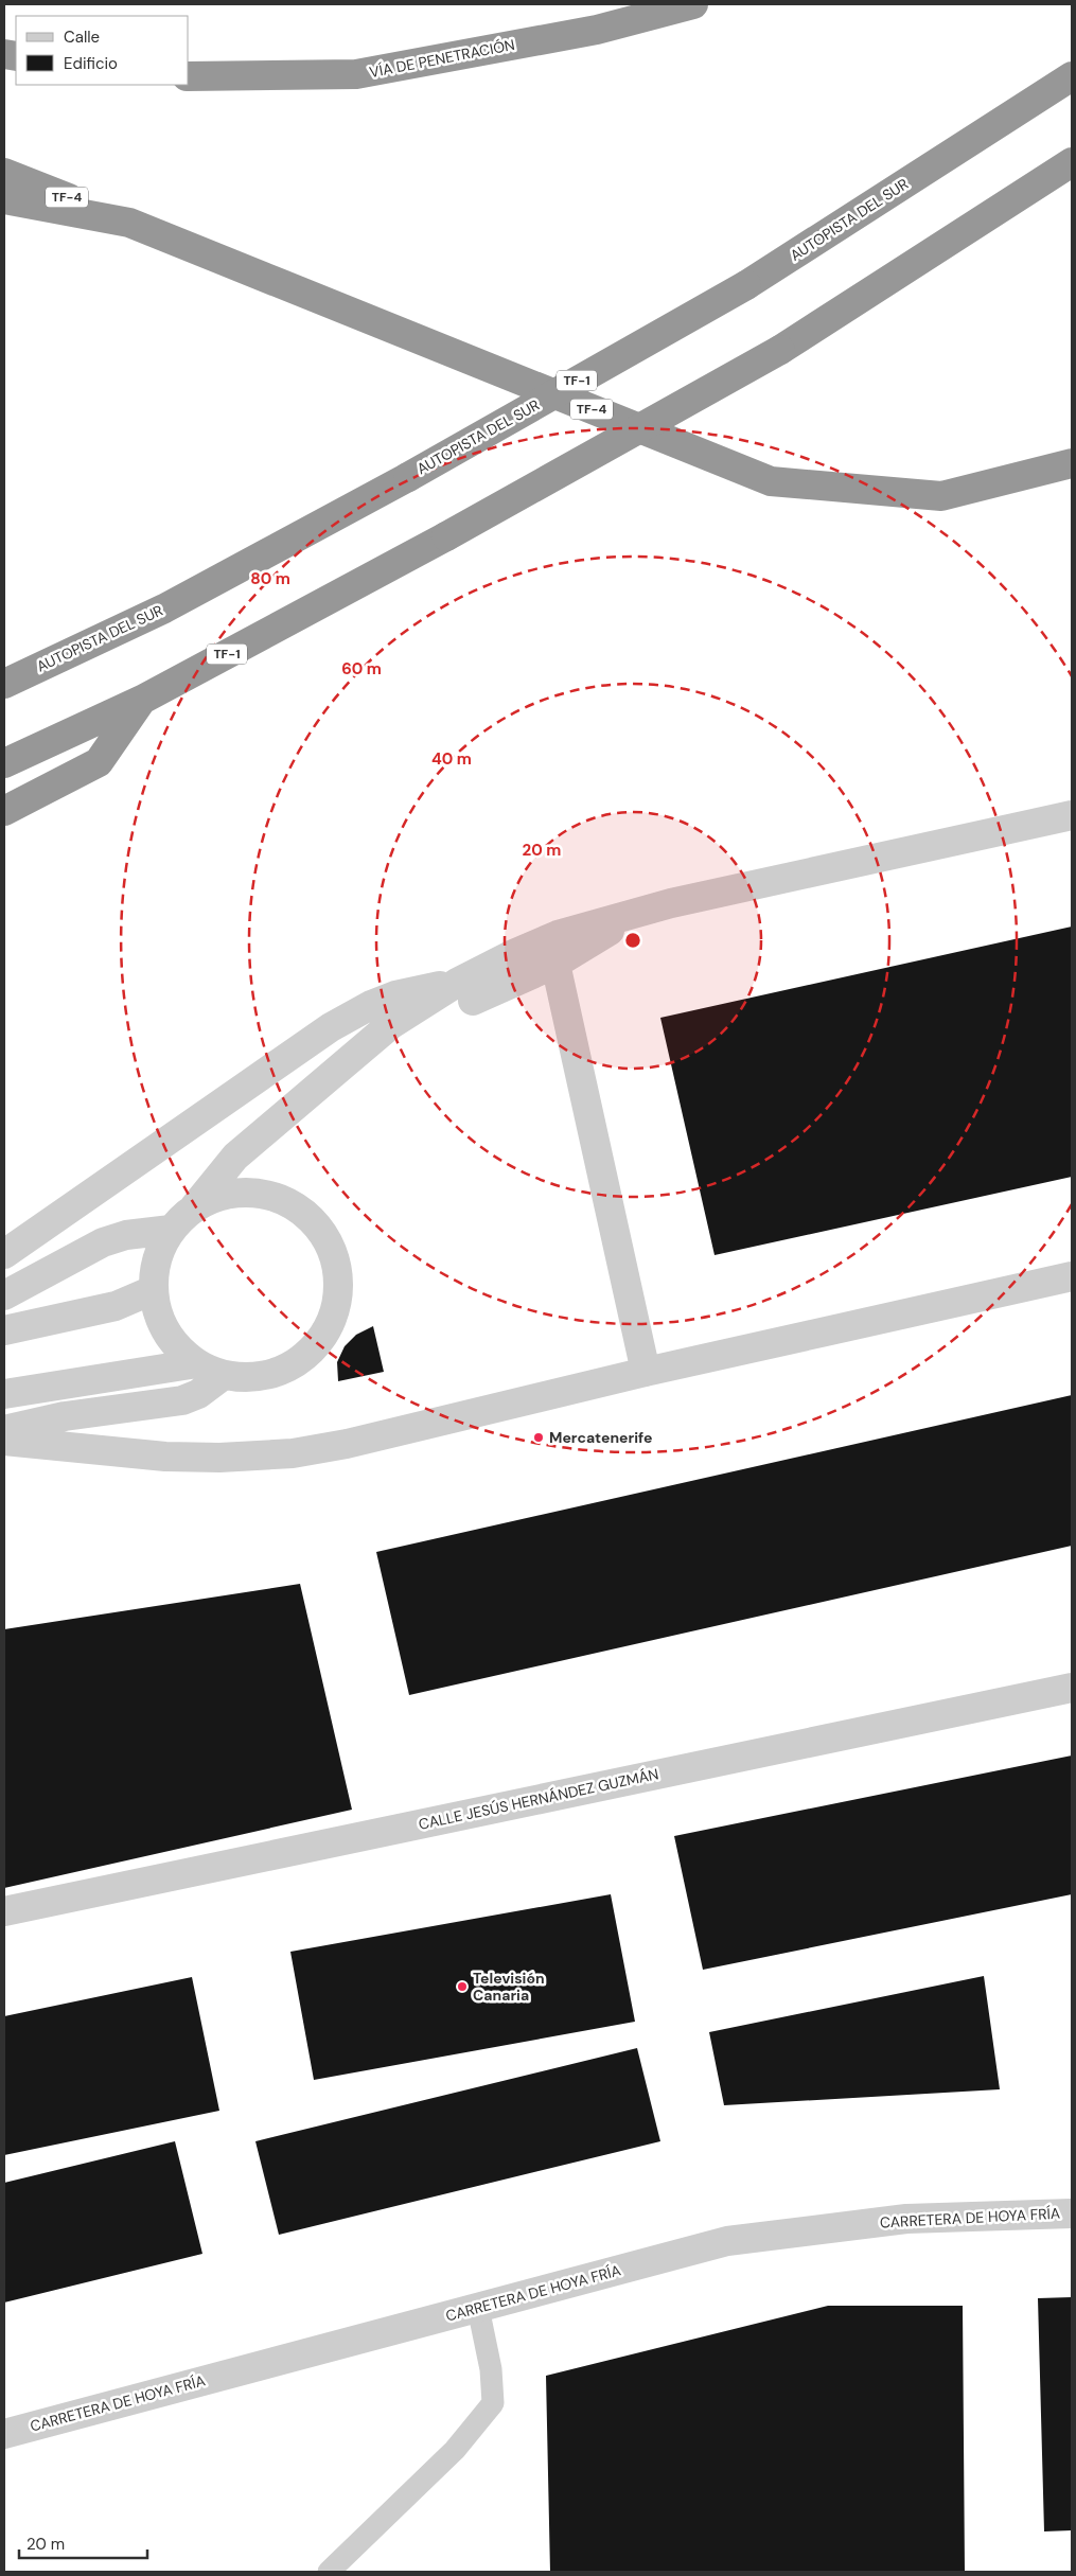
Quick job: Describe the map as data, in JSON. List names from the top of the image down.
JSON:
{
  "streets": {
    "highway": [
      "VÍA DE PENETRACIÓN",
      "TF-4",
      "AUTOPISTA DEL SUR",
      "TF-1"
    ],
    "street": ["CALLE JESÚS HERNÁNDEZ GUZMÁN", "CARRETERA DE HOYA FRÍA"]
  },
  "places": ["Mercatenerife", "Televisión Canaria"],
  "legend": ["Calle", "Edificio"],
  "scale_bar": "20 m",
  "rings": [
    "80 m",
    "60 m",
    "40 m",
    "20 m"
  ]
}
